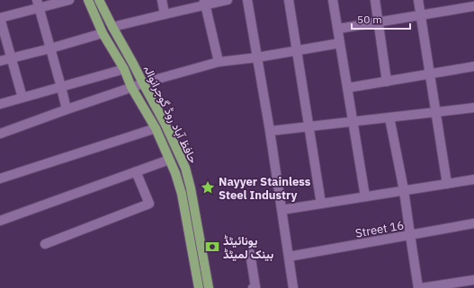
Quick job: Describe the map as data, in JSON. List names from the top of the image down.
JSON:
{
  "streets": {
    "main road": ["حافظ آباد روڈ گوجرانوالہ"],
    "street": ["Street 16"]
  },
  "places": {
    "place": ["Nayyer Stainless Steel Industry"],
    "bank": ["یونائیٹڈ بینک لمیٹڈ"]
  },
  "scale_bar": "50 m"
}
